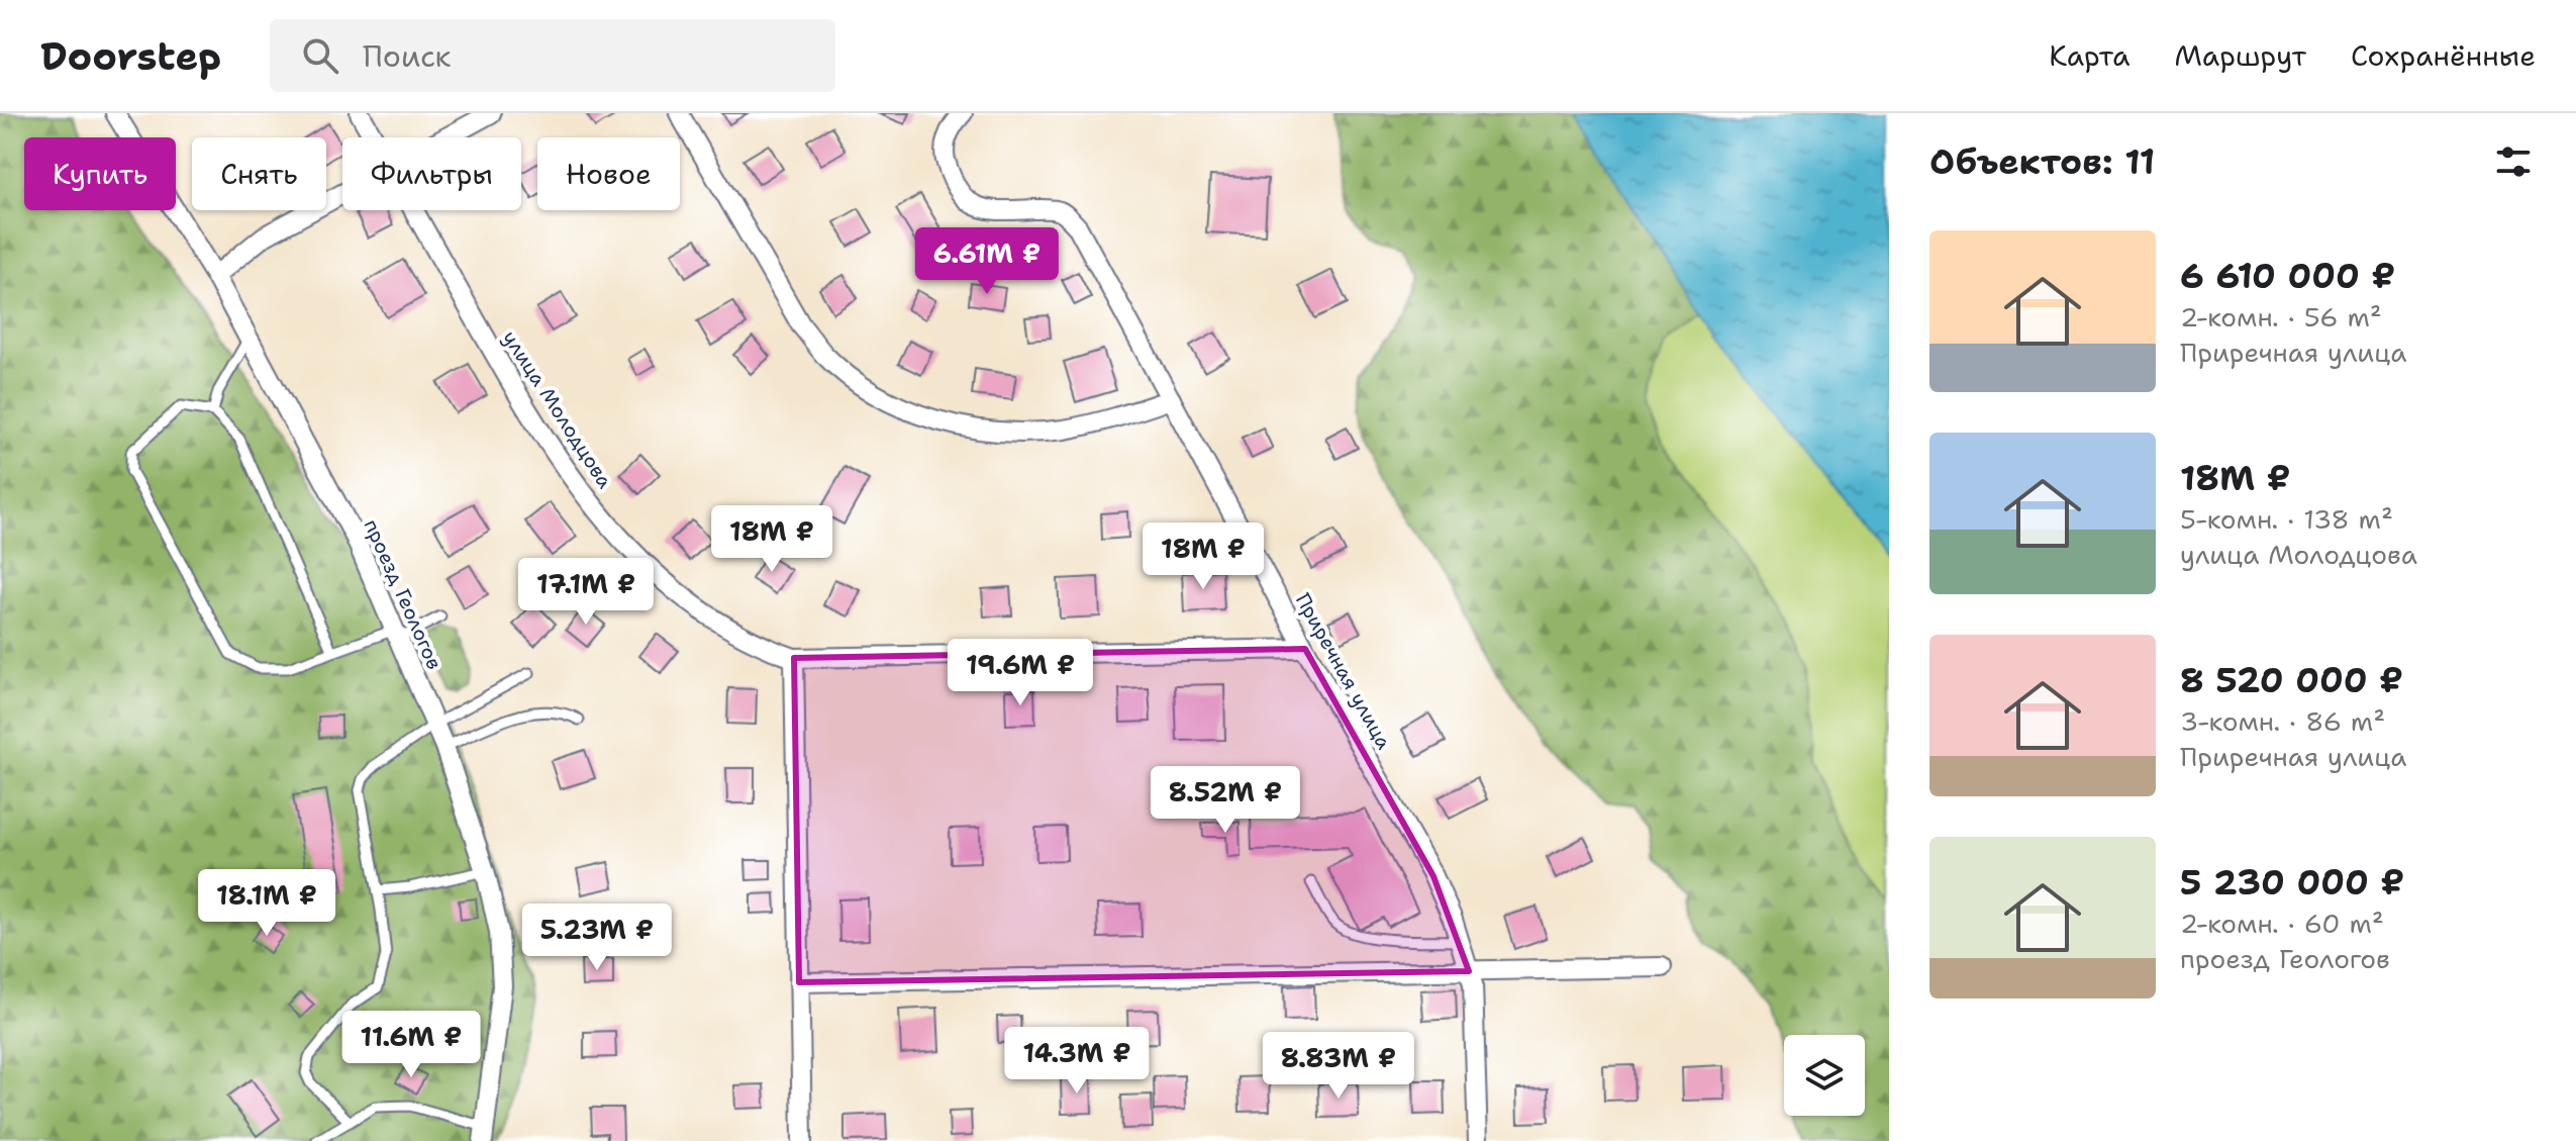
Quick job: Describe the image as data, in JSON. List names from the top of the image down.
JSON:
{
  "streets": {
    "street": ["улица Молодцова", "проезд Геологов", "Приречная улица"]
  },
  "page": {
    "header": "Doorstep",
    "search": "Поиск",
    "nav": ["Карта", "Маршрут", "Сохранённые"],
    "heading": "Объектов: 11",
    "chip": [
      "Купить",
      "Снять",
      "Фильтры",
      "Новое"
    ],
    "list": [
      {
        "name": "6 610 000 ₽",
        "note": "2-комн. · 56 m² · Приречная улица"
      },
      {
        "name": "18M ₽",
        "note": "5-комн. · 138 m² · улица Молодцова"
      },
      {
        "name": "8 520 000 ₽",
        "note": "3-комн. · 86 m² · Приречная улица"
      },
      {
        "name": "5 230 000 ₽",
        "note": "2-комн. · 60 m² · проезд Геологов"
      }
    ],
    "price": [
      "6.61M ₽",
      "18M ₽",
      "18M ₽",
      "17.1M ₽",
      "19.6M ₽",
      "8.52M ₽",
      "18.1M ₽",
      "5.23M ₽",
      "11.6M ₽",
      "14.3M ₽",
      "8.83M ₽"
    ]
  }
}
